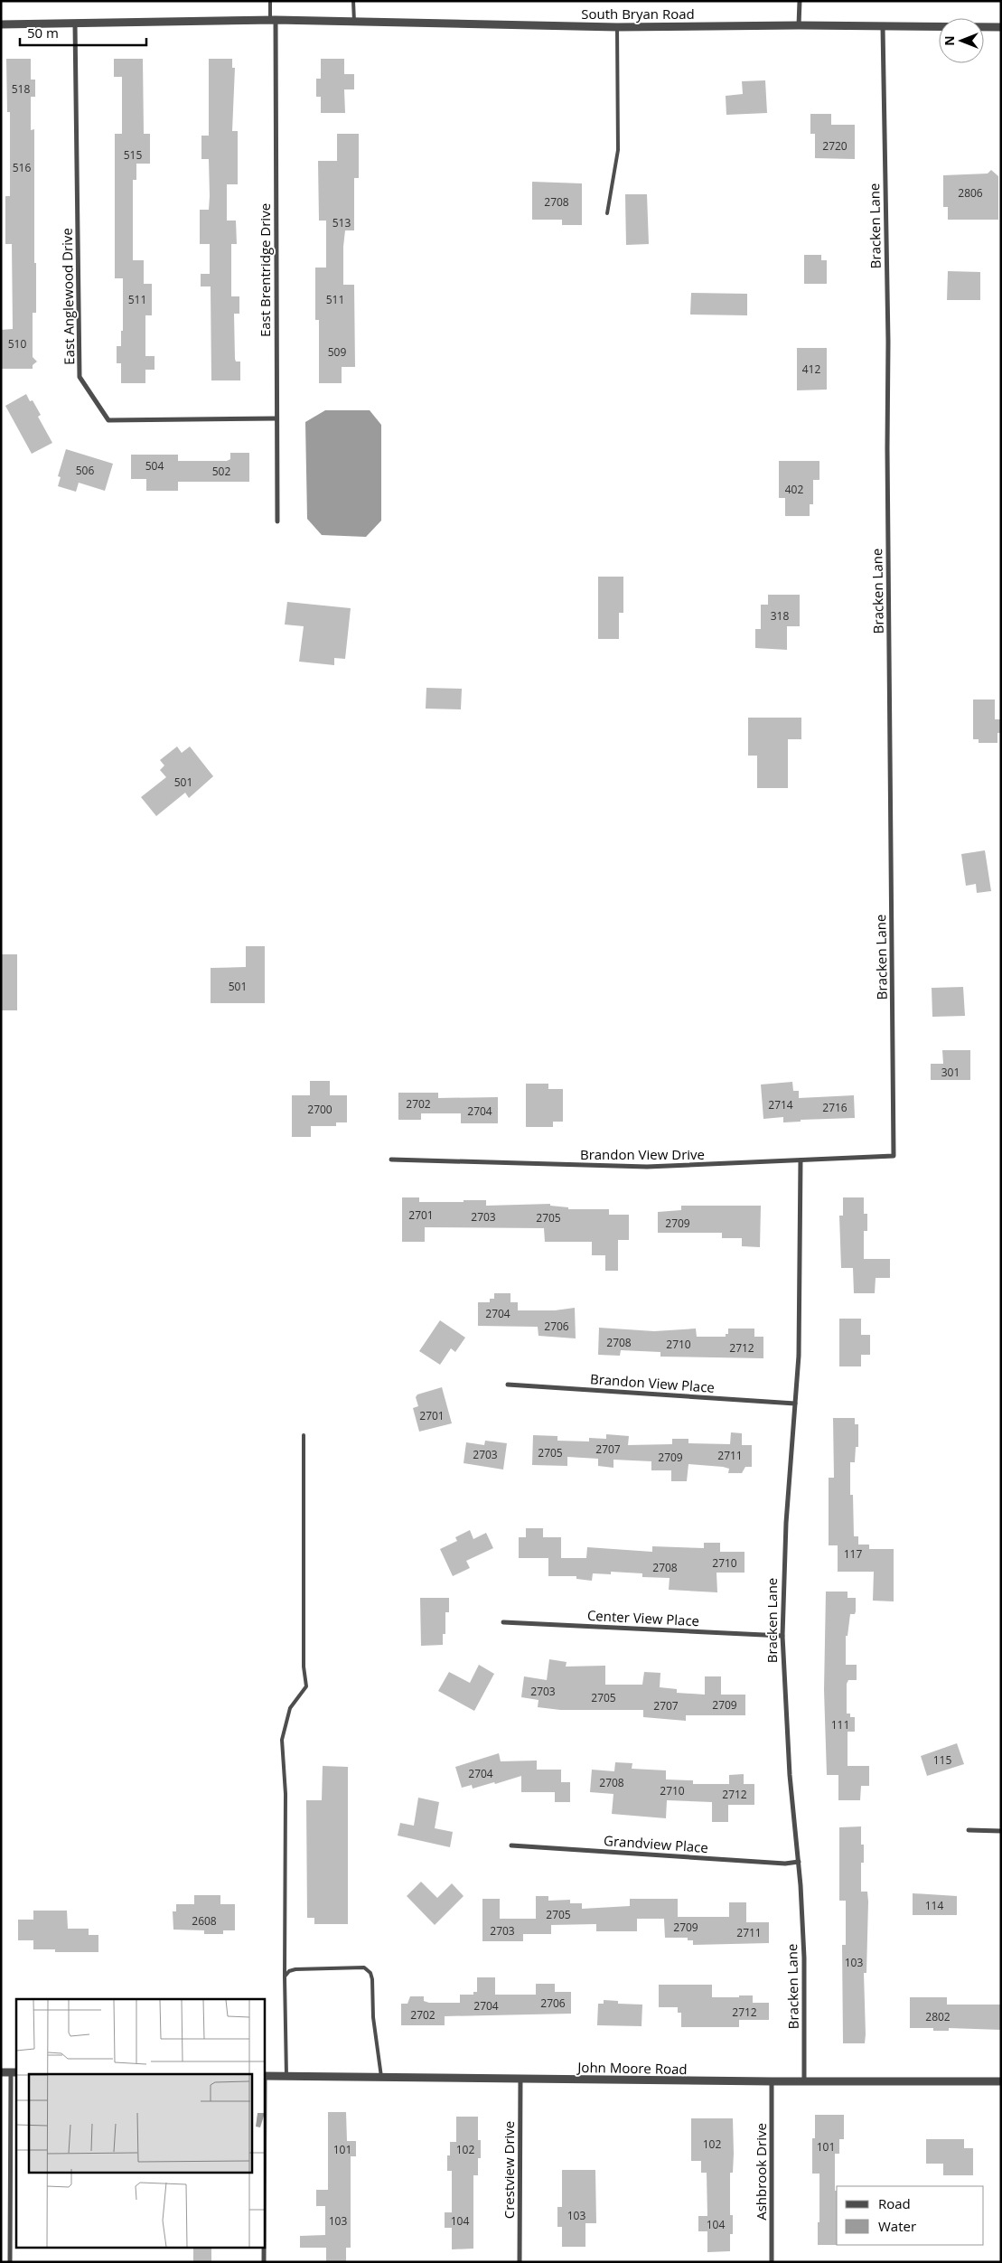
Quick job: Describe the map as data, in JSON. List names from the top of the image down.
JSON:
{
  "streets": {
    "street": [
      "South Bryan Road",
      "Bracken Lane",
      "East Brentridge Drive",
      "East Anglewood Drive",
      "Brandon View Drive",
      "Brandon View Place",
      "Center View Place",
      "Grandview Place",
      "John Moore Road",
      "Crestview Drive",
      "Ashbrook Drive"
    ]
  },
  "crossings": [
    ["South Bryan Road", "Bracken Lane"],
    ["South Bryan Road", "East Brentridge Drive"],
    ["South Bryan Road", "East Anglewood Drive"],
    ["Bracken Lane", "Brandon View Drive"],
    ["Bracken Lane", "Brandon View Place"],
    ["Bracken Lane", "Center View Place"],
    ["Bracken Lane", "Grandview Place"],
    ["Bracken Lane", "John Moore Road"],
    ["East Brentridge Drive", "East Anglewood Drive"],
    ["John Moore Road", "Crestview Drive"],
    ["John Moore Road", "Ashbrook Drive"]
  ],
  "house_numbers": [
    "518",
    "2720",
    "515",
    "516",
    "2806",
    "2708",
    "513",
    "511",
    "511",
    "510",
    "509",
    "412",
    "504",
    "506",
    "502",
    "402",
    "318",
    "501",
    "501",
    "301",
    "2702",
    "2714",
    "2716",
    "2700",
    "2704",
    "2701",
    "2703",
    "2705",
    "2709",
    "2704",
    "2706",
    "2708",
    "2710",
    "2712",
    "2701",
    "2707",
    "2705",
    "2703",
    "2711",
    "2709",
    "117",
    "2710",
    "2708",
    "2703",
    "2705",
    "2709",
    "2707",
    "111",
    "115",
    "2704",
    "2708",
    "2710",
    "2712",
    "114",
    "2705",
    "2608",
    "2709",
    "2703",
    "2711",
    "103",
    "2706",
    "2704",
    "2712",
    "2702",
    "2802",
    "102",
    "101",
    "101",
    "102",
    "103",
    "103",
    "104",
    "104"
  ],
  "legend": ["Road", "Water"],
  "scale_bar": "50 m",
  "north": "left"
}
